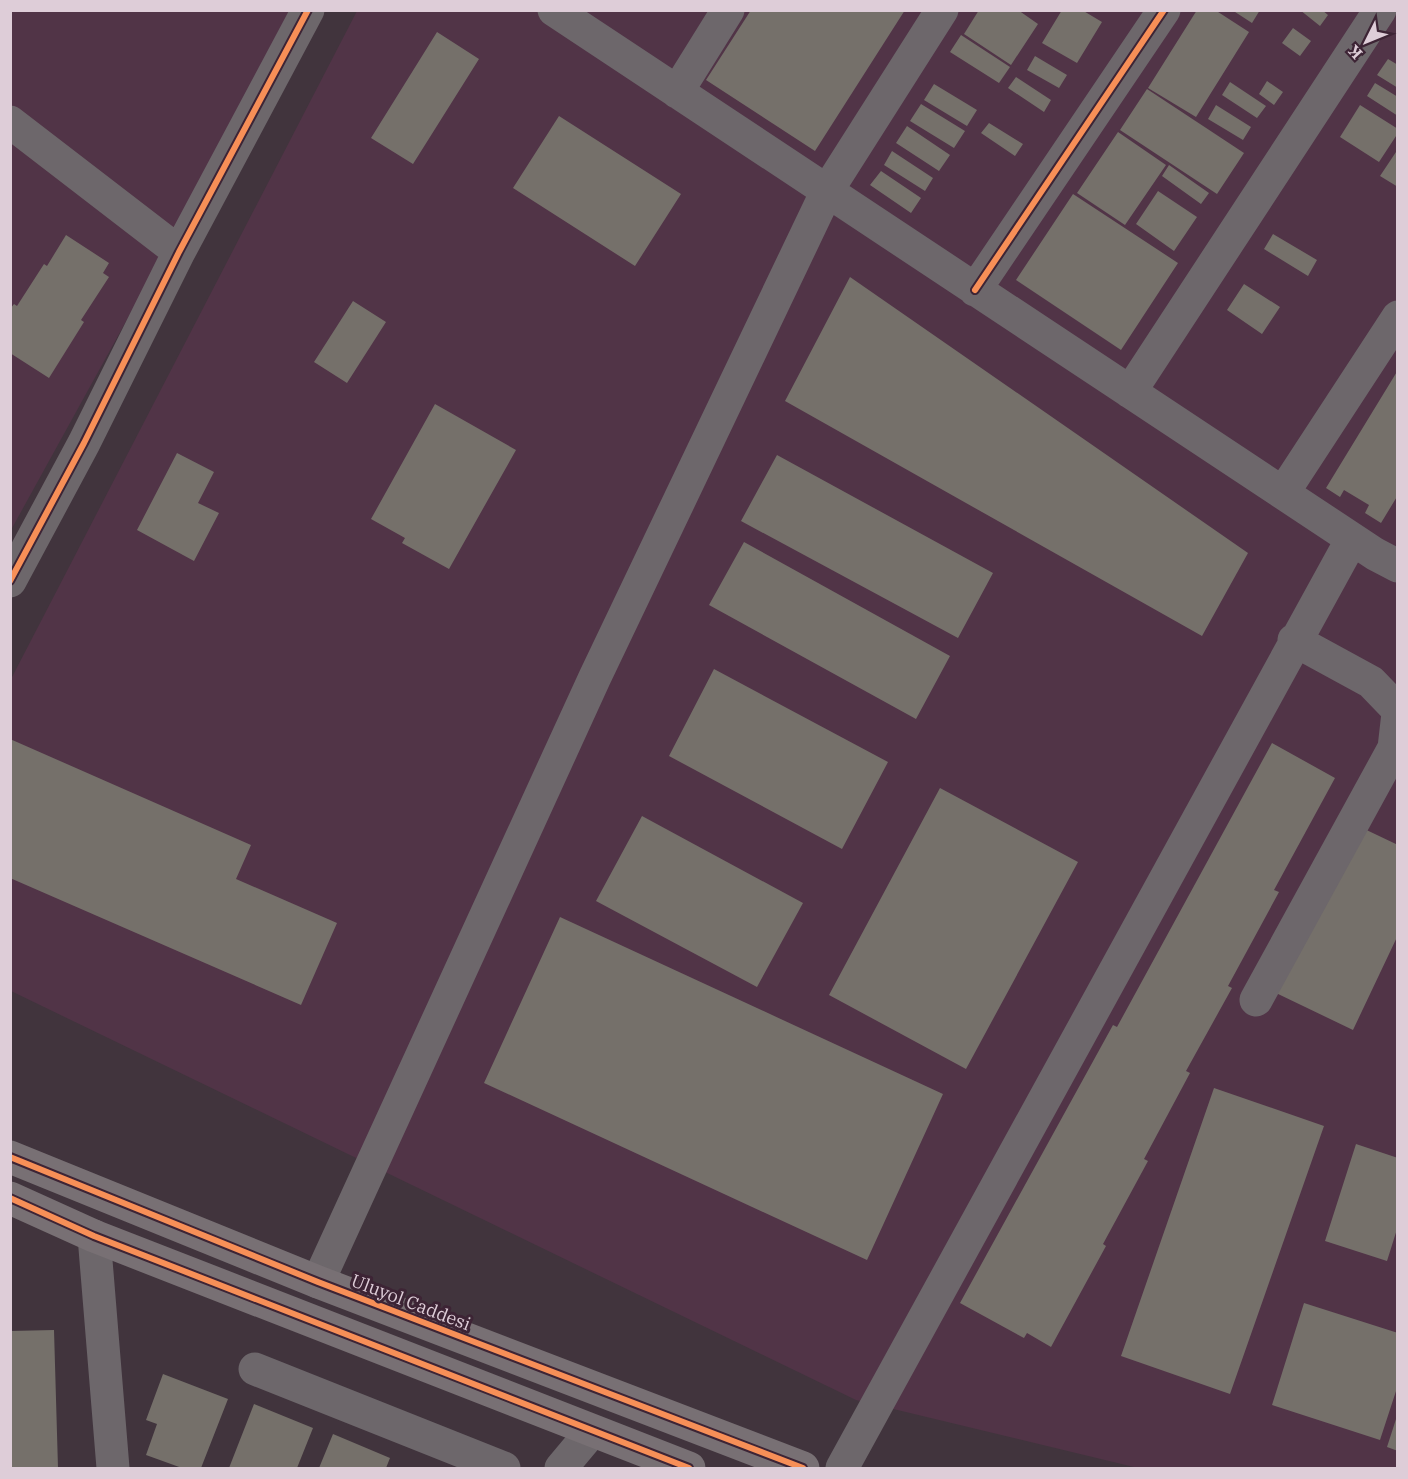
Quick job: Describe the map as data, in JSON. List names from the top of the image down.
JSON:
{
  "streets": {
    "main road": ["Uluyol Caddesi"]
  },
  "north": "bottom left"
}
